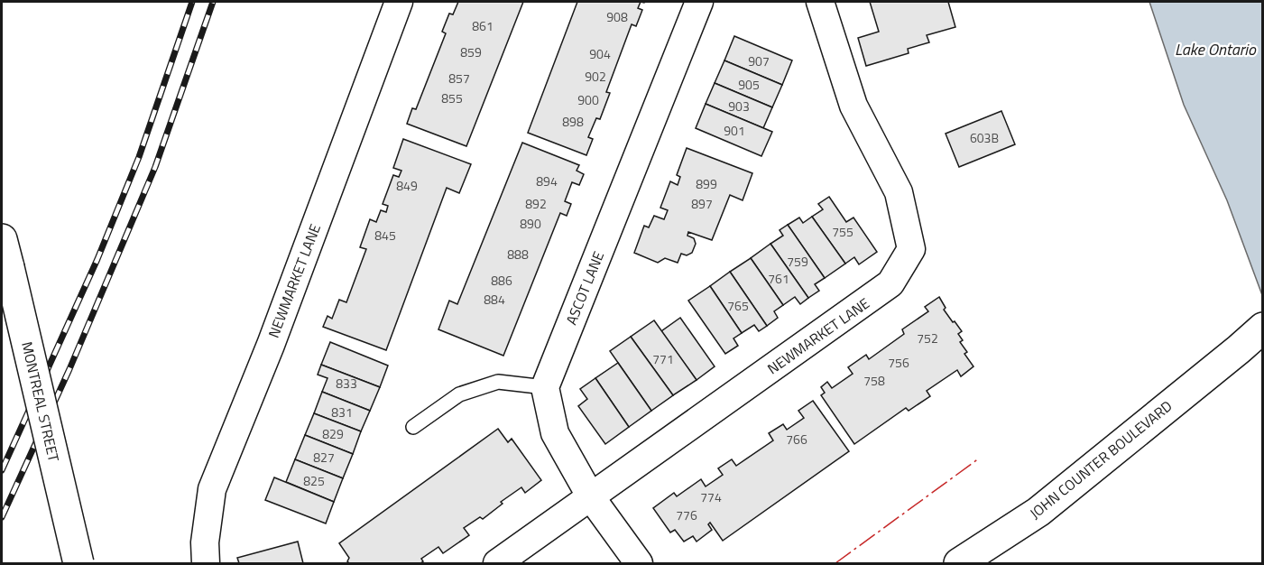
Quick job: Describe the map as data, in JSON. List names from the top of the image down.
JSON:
{
  "streets": {
    "main road": ["MONTREAL STREET", "JOHN COUNTER BOULEVARD"],
    "street": ["NEWMARKET LANE", "ASCOT LANE"]
  },
  "water": ["Lake Ontario"],
  "house_numbers": [
    "908",
    "861",
    "859",
    "904",
    "907",
    "902",
    "857",
    "905",
    "855",
    "900",
    "903",
    "898",
    "901",
    "603B",
    "894",
    "899",
    "849",
    "892",
    "897",
    "890",
    "755",
    "845",
    "888",
    "759",
    "761",
    "886",
    "884",
    "765",
    "752",
    "771",
    "756",
    "758",
    "833",
    "831",
    "829",
    "766",
    "827",
    "825",
    "774",
    "776"
  ]
}
